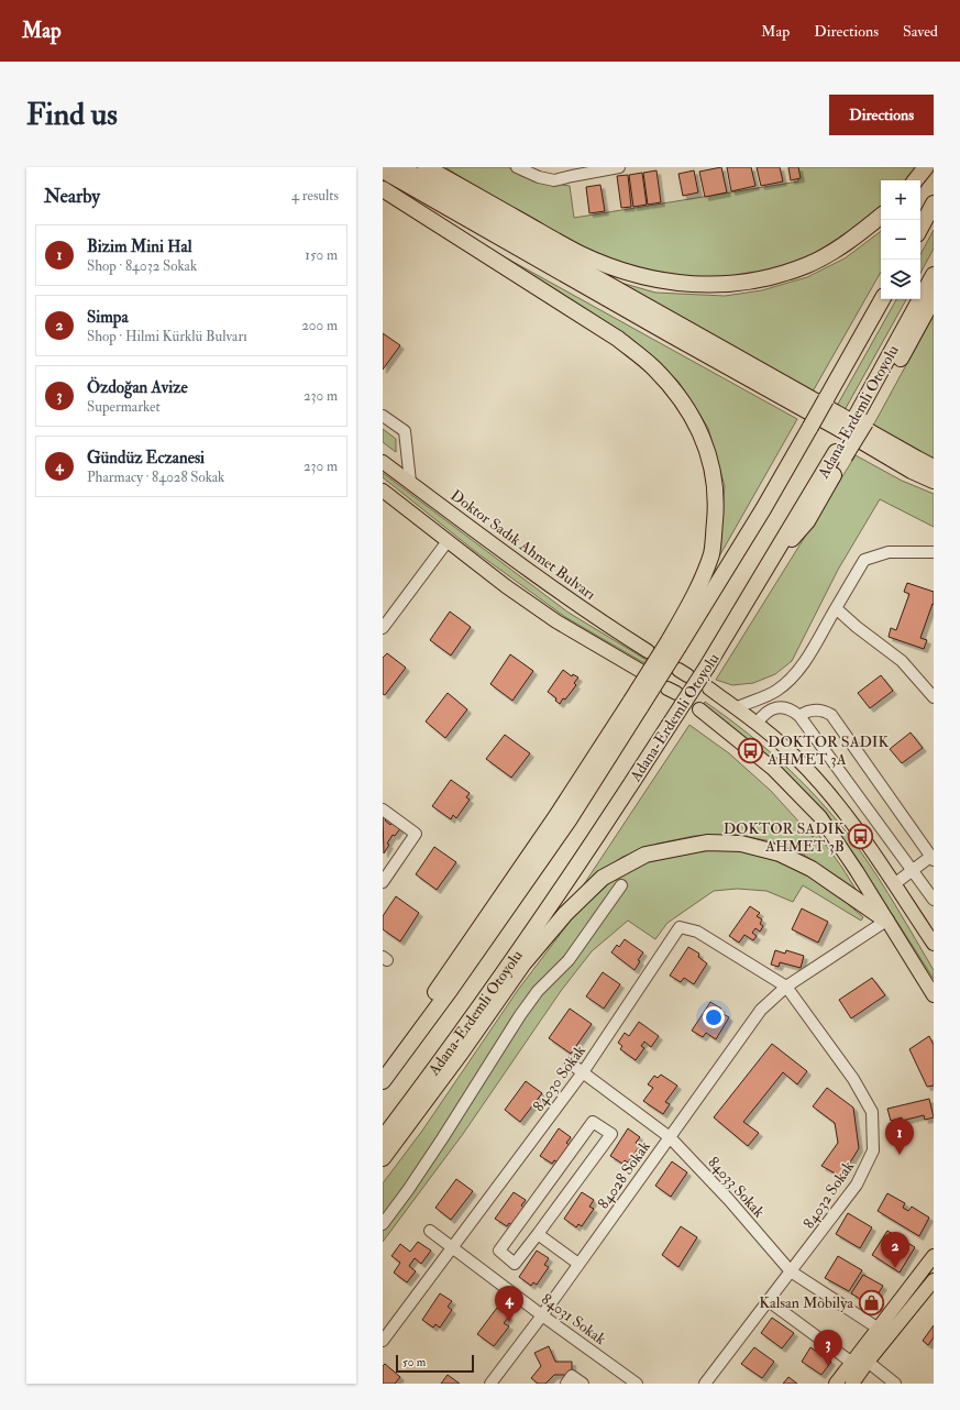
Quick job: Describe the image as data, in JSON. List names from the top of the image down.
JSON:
{
  "streets": {
    "highway": ["Adana-Erdemli Otoyolu"],
    "main road": ["Doktor Sadık Ahmet Bulvarı"],
    "street": [
      "84030 Sokak",
      "84028 Sokak",
      "84033 Sokak",
      "84032 Sokak",
      "84031 Sokak"
    ]
  },
  "crossings": [
    ["84030 Sokak", "84028 Sokak"],
    ["84030 Sokak", "84033 Sokak"],
    ["84030 Sokak", "84032 Sokak"],
    ["84030 Sokak", "84031 Sokak"],
    ["84028 Sokak", "84033 Sokak"],
    ["84028 Sokak", "84032 Sokak"],
    ["84028 Sokak", "84031 Sokak"],
    ["84033 Sokak", "84032 Sokak"]
  ],
  "places": {
    "bus stop": ["DOKTOR SADIK AHMET 3A", "DOKTOR SADIK AHMET 3B"],
    "shop": ["Kalsan Mobilya"]
  },
  "scale_bar": "50 m",
  "page": {
    "header": "Map",
    "nav": ["Map", "Directions", "Saved"],
    "buttons": "Directions",
    "title": "Find us",
    "heading": ["Nearby", "4 results"],
    "map_buttons": ["+", "−"],
    "list": [
      {
        "mark": "1",
        "name": "Bizim Mini Hal",
        "note": "Shop · 84032 Sokak",
        "value": "150 m"
      },
      {
        "mark": "2",
        "name": "Simpa",
        "note": "Shop · Hilmi Kürklü Bulvarı",
        "value": "200 m"
      },
      {
        "mark": "3",
        "name": "Özdoğan Avize",
        "note": "Supermarket",
        "value": "230 m"
      },
      {
        "mark": "4",
        "name": "Gündüz Eczanesi",
        "note": "Pharmacy · 84028 Sokak",
        "value": "230 m"
      }
    ],
    "pins": [
      "1",
      "2",
      "4",
      "3"
    ],
    "scale": "50 m"
  }
}
